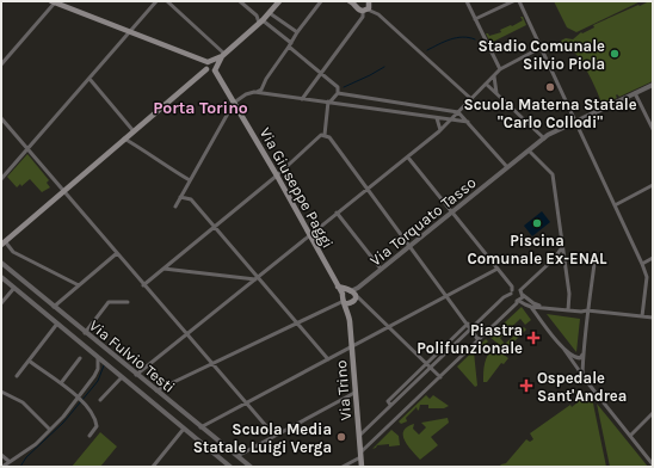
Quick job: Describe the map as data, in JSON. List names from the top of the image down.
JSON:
{
  "streets": {
    "main road": ["Via Giuseppe Paggi", "Via Trino"],
    "street": ["Via Torquato Tasso", "Via Fulvio Testi"]
  },
  "crossings": [
    ["Via Giuseppe Paggi", "Via Torquato Tasso"],
    ["Via Giuseppe Paggi", "Via Trino"],
    ["Via Torquato Tasso", "Via Trino"]
  ],
  "districts": ["Porta Torino"],
  "places": {
    "other": [
      "Stadio Comunale Silvio Piola",
      "Scuola Materna Statale \"Carlo Collodi\"",
      "Piscina Comunale Ex-ENAL",
      "Scuola Media Statale Luigi Verga"
    ],
    "health": ["Piastra Polifunzionale", "Ospedale Sant'Andrea"]
  }
}
